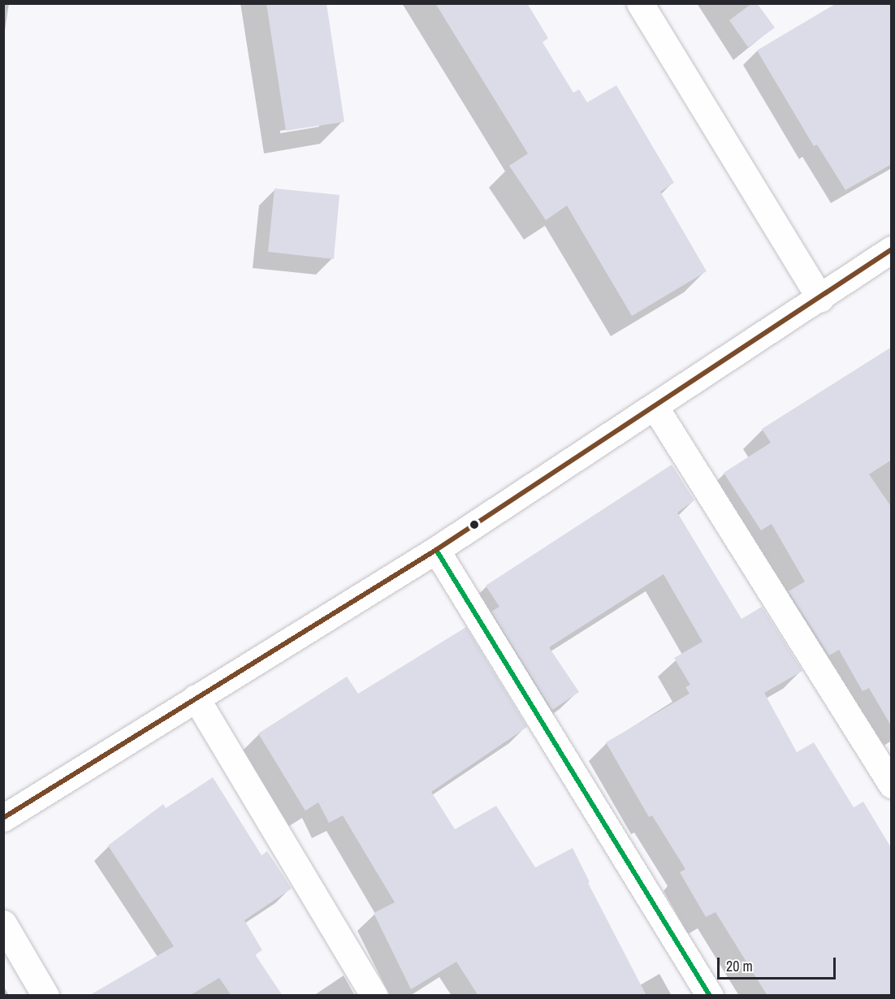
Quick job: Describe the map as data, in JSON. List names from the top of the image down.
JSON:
{
  "scale_bar": "20 m"
}
